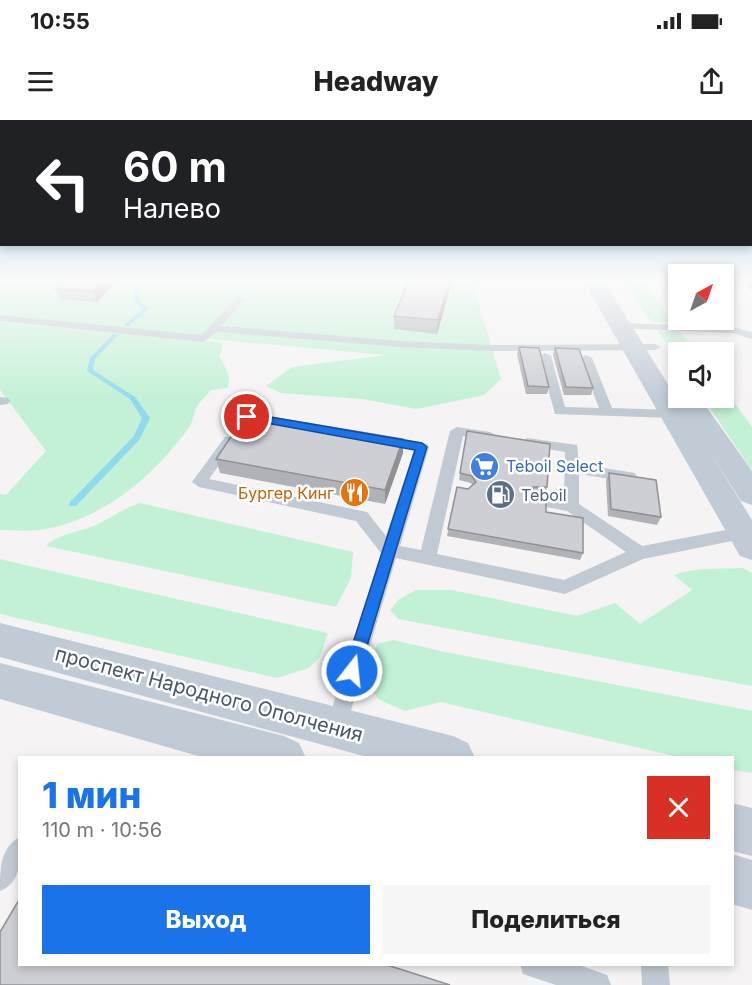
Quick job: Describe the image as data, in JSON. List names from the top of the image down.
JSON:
{
  "streets": {
    "street": ["проспект Народного Ополчения"]
  },
  "places": {
    "supermarket": ["Teboil Select"],
    "restaurant": ["Бургер Кинг"],
    "fuel station": ["Teboil"]
  },
  "north": "top right",
  "page": {
    "status": "10:55",
    "header": "Headway",
    "turn": ["60 m", "Налево"],
    "heading": ["1 мин", "110 m · 10:56"],
    "buttons": ["Выход", "Поделиться"]
  }
}
